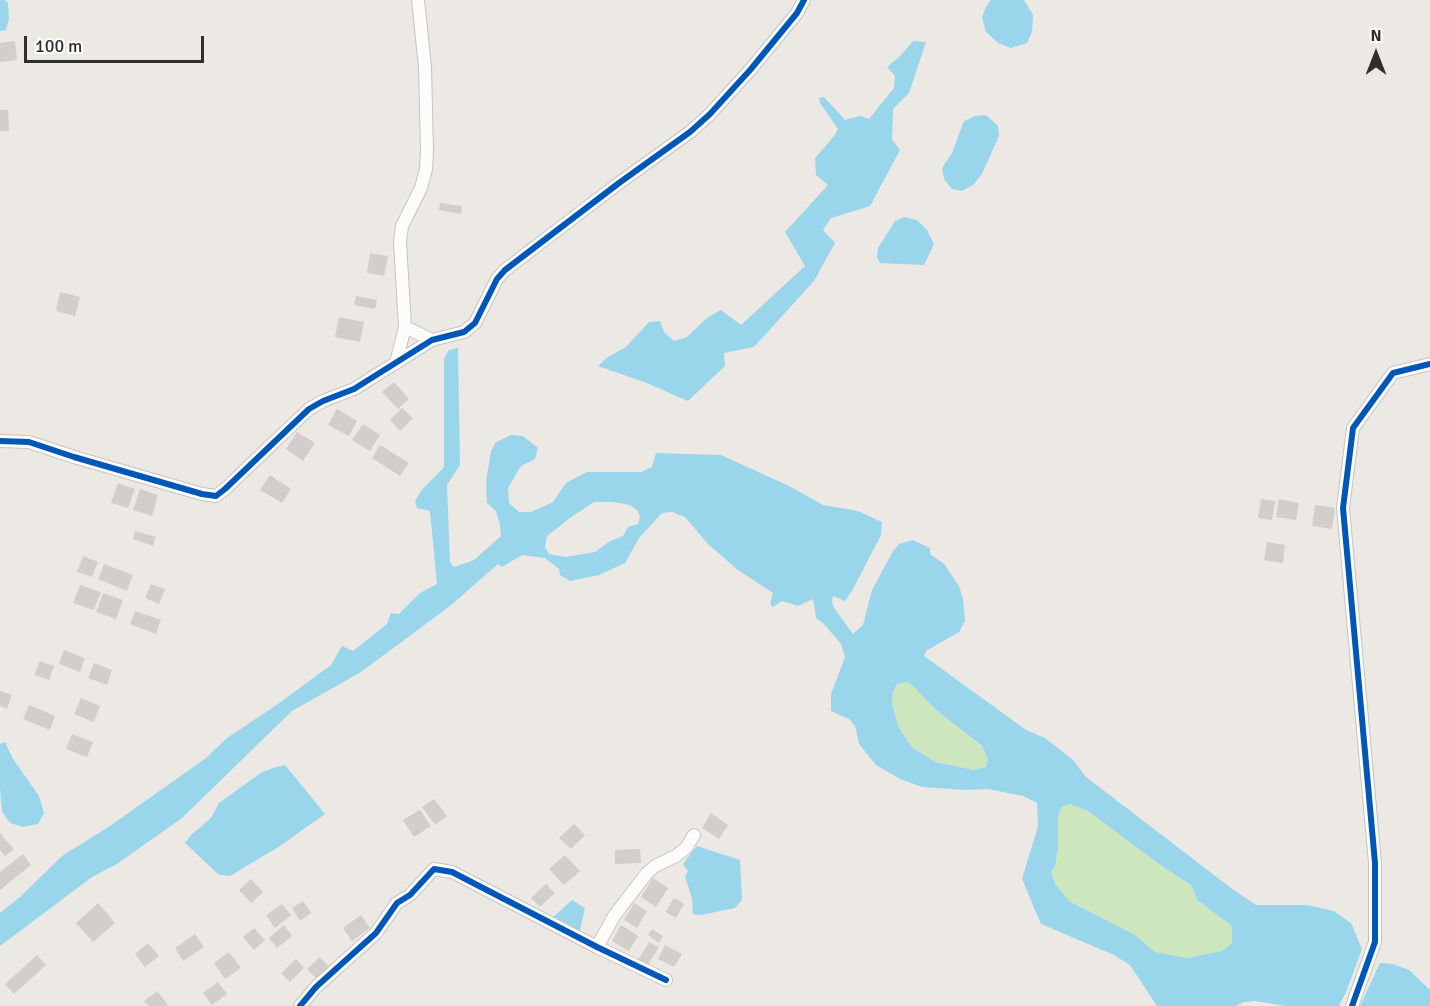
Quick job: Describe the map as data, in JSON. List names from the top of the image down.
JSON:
{
  "scale_bar": "100 m",
  "north": "top"
}
